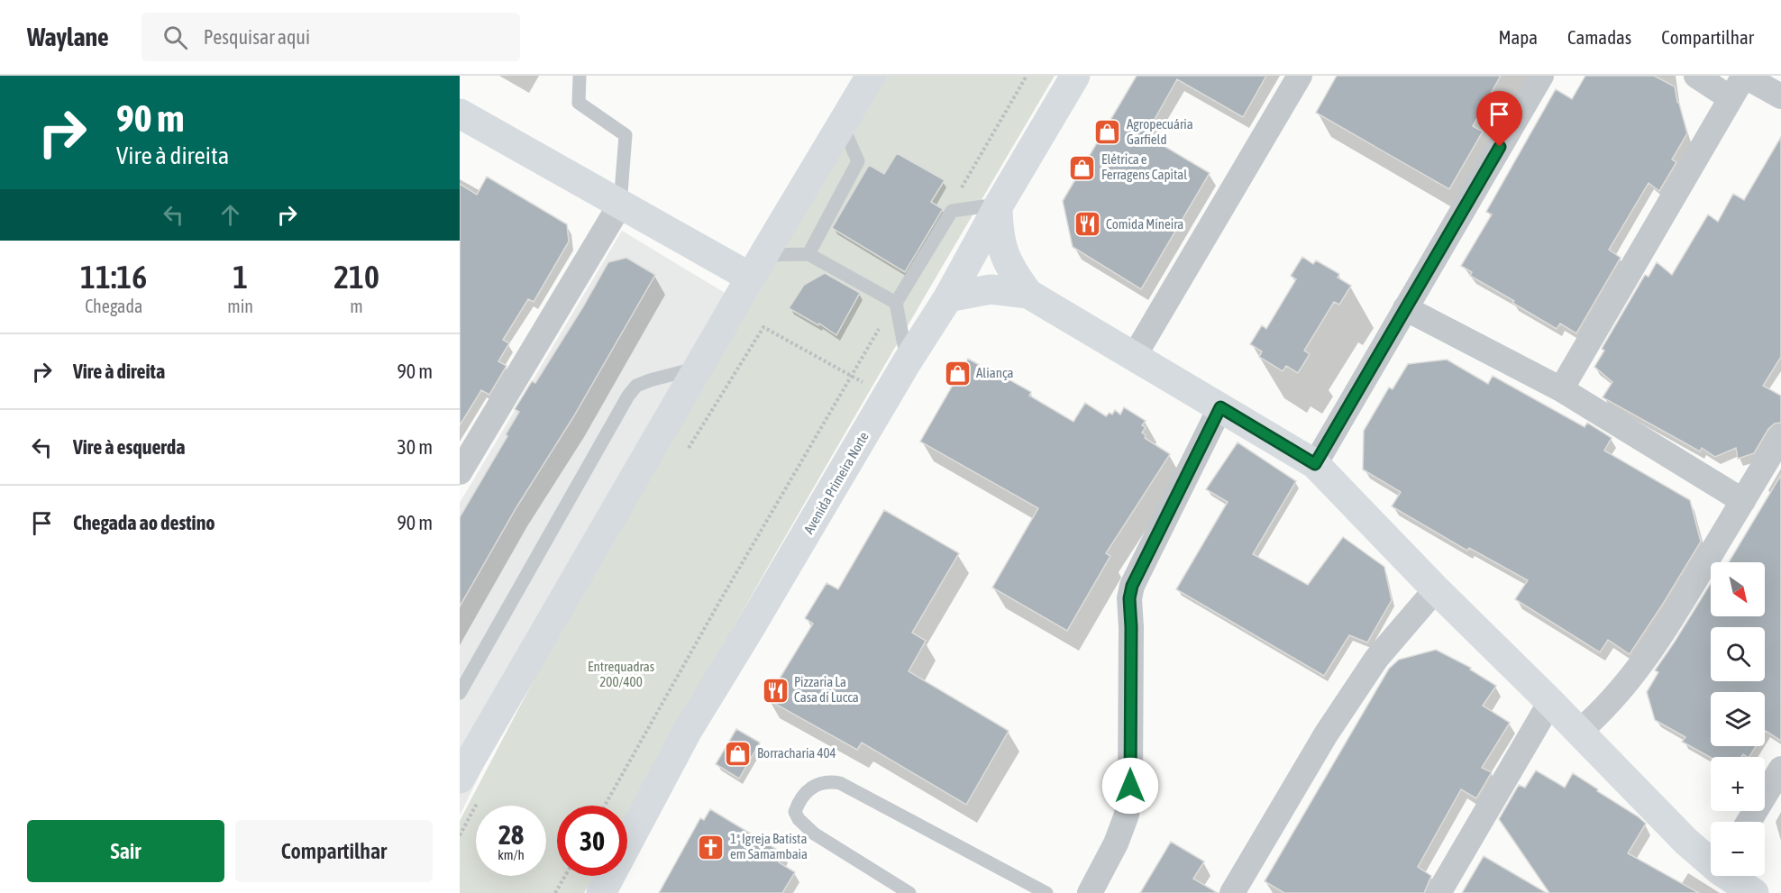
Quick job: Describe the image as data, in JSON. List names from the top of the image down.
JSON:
{
  "streets": {
    "main road": ["Avenida Primeira Norte"]
  },
  "parks": ["Entrequadras 200/400"],
  "places": {
    "shop": [
      "Agropecuária Garfield",
      "Elétrica e Ferragens Capital",
      "Aliança",
      "Borracharia 404"
    ],
    "restaurant": ["Comida Mineira", "Pizzaria La Casa di Lucca"],
    "church": ["1ª Igreja Batista em Samambaia"]
  },
  "north": "bottom right",
  "page": {
    "header": "Waylane",
    "search": "Pesquisar aqui",
    "nav": ["Mapa", "Camadas", "Compartilhar"],
    "turn": ["90 m", "Vire à direita"],
    "eta": [
      "11:16",
      "Chegada",
      "1",
      "min",
      "210",
      "m"
    ],
    "list": [
      {
        "name": "Vire à direita",
        "value": "90 m"
      },
      {
        "name": "Vire à esquerda",
        "value": "30 m"
      },
      {
        "name": "Chegada ao destino",
        "value": "90 m"
      }
    ],
    "map_buttons": ["+", "−"],
    "speed": "28 km/h",
    "limit": "30",
    "buttons": ["Sair", "Compartilhar"]
  }
}
